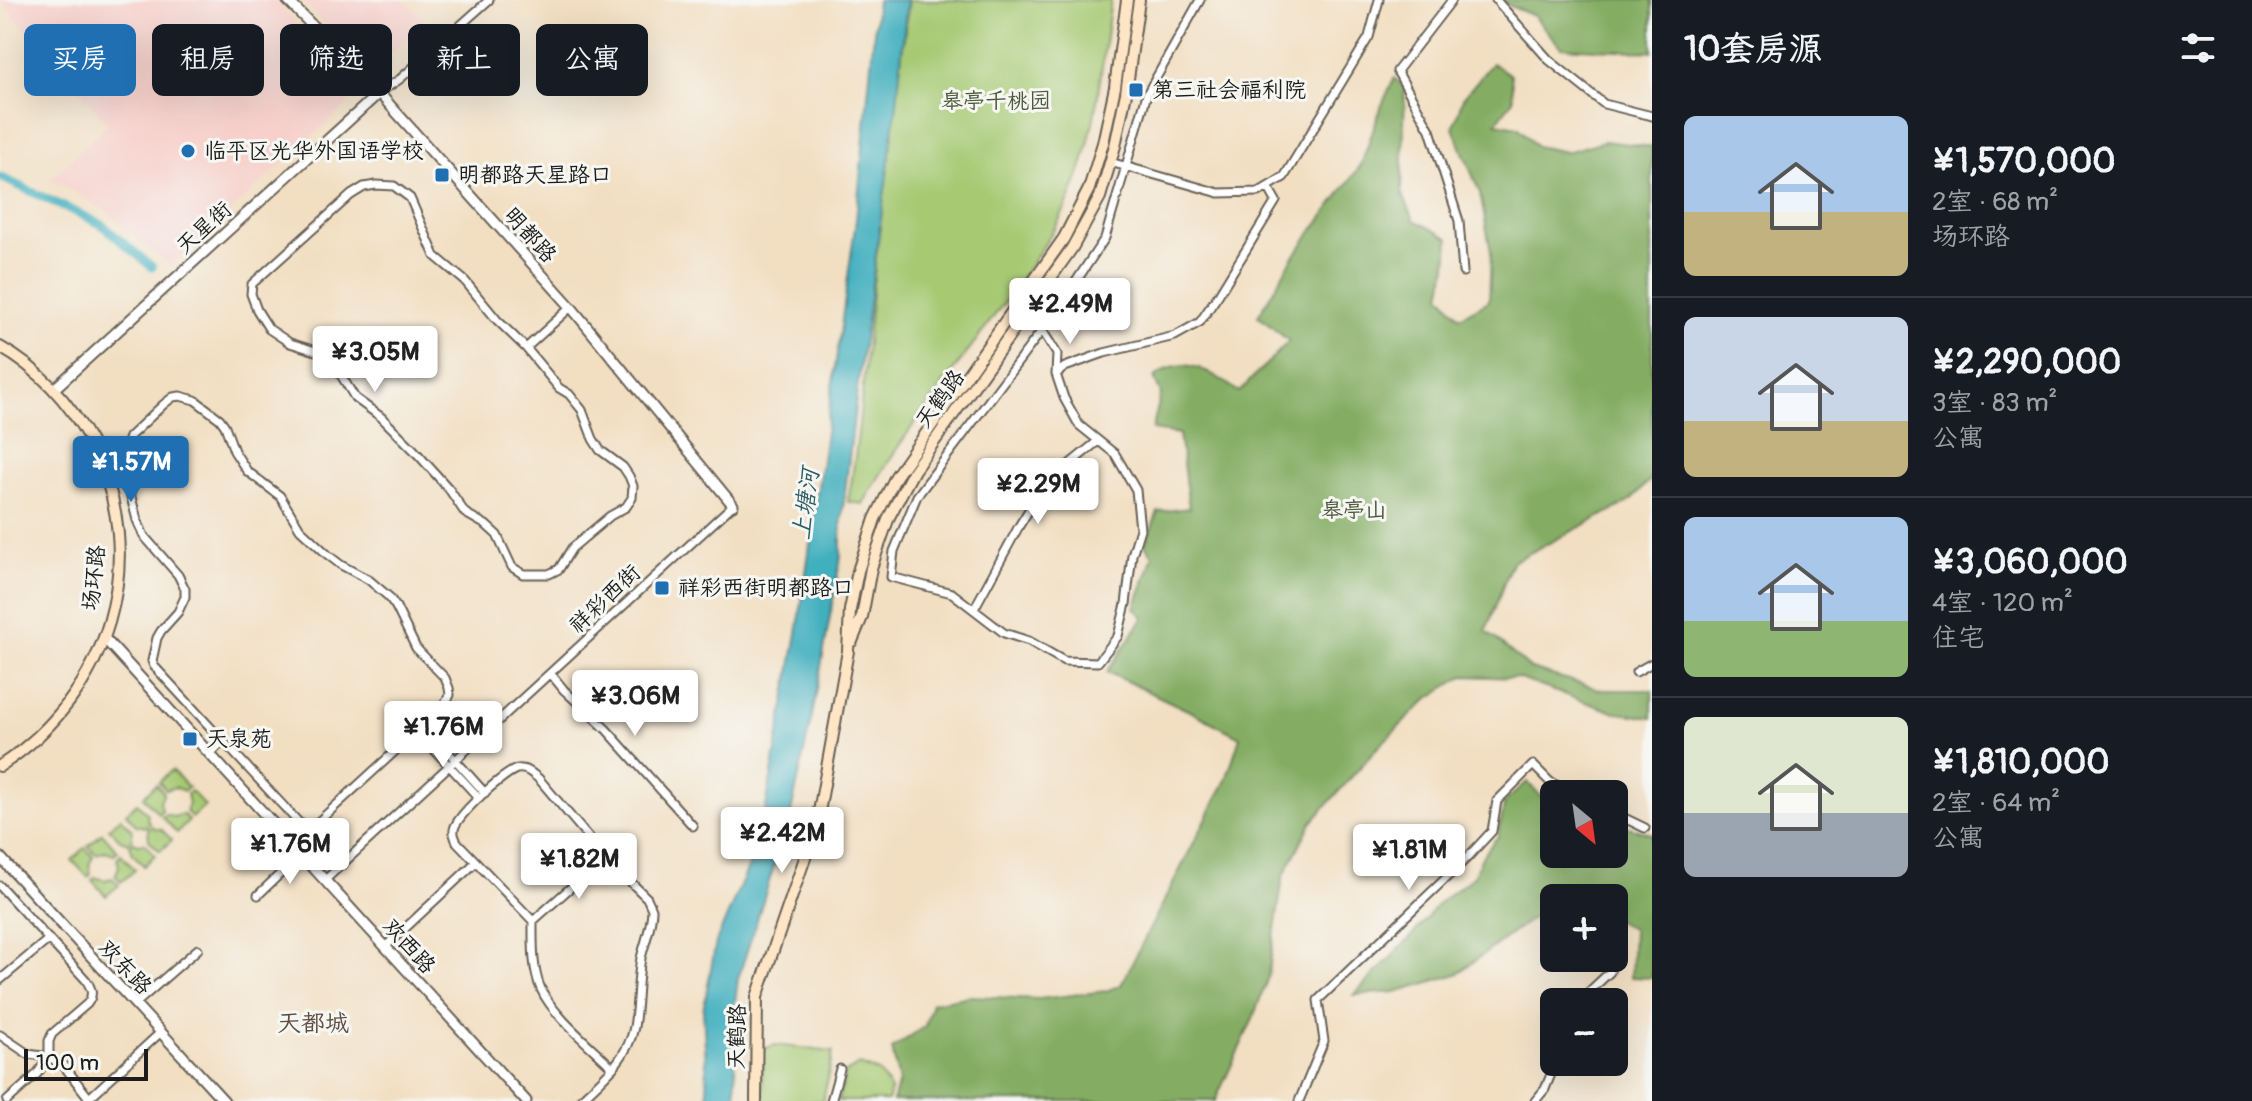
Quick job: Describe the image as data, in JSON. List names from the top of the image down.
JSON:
{
  "streets": {
    "main road": ["天鹤路", "场环路"],
    "street": [
      "天星街",
      "明都路",
      "祥彩西街",
      "欢西路",
      "欢东路"
    ]
  },
  "crossings": [
    ["天星街", "场环路"],
    ["明都路", "祥彩西街"],
    ["场环路", "欢西路"],
    ["祥彩西街", "欢西路"]
  ],
  "districts": ["天都城"],
  "water": ["上塘河"],
  "parks": ["皋亭千桃园", "皋亭山"],
  "places": {
    "transit": [
      "第三社会福利院",
      "明都路天星路口",
      "祥彩西街明都路口",
      "天泉苑"
    ],
    "other": ["临平区光华外国语学校"]
  },
  "scale_bar": "100 m",
  "north": "bottom right",
  "page": {
    "heading": "10套房源",
    "chip": [
      "买房",
      "租房",
      "筛选",
      "新上",
      "公寓"
    ],
    "list": [
      {
        "name": "¥1,570,000",
        "note": "2室 · 68 m² · 场环路"
      },
      {
        "name": "¥2,290,000",
        "note": "3室 · 83 m² · 公寓"
      },
      {
        "name": "¥3,060,000",
        "note": "4室 · 120 m² · 住宅"
      },
      {
        "name": "¥1,810,000",
        "note": "2室 · 64 m² · 公寓"
      }
    ],
    "price": [
      "¥2.49M",
      "¥3.05M",
      "¥1.57M",
      "¥2.29M",
      "¥3.06M",
      "¥1.76M",
      "¥2.42M",
      "¥1.76M",
      "¥1.81M",
      "¥1.82M"
    ],
    "map_buttons": ["+", "−"],
    "scale": "100 m"
  }
}
